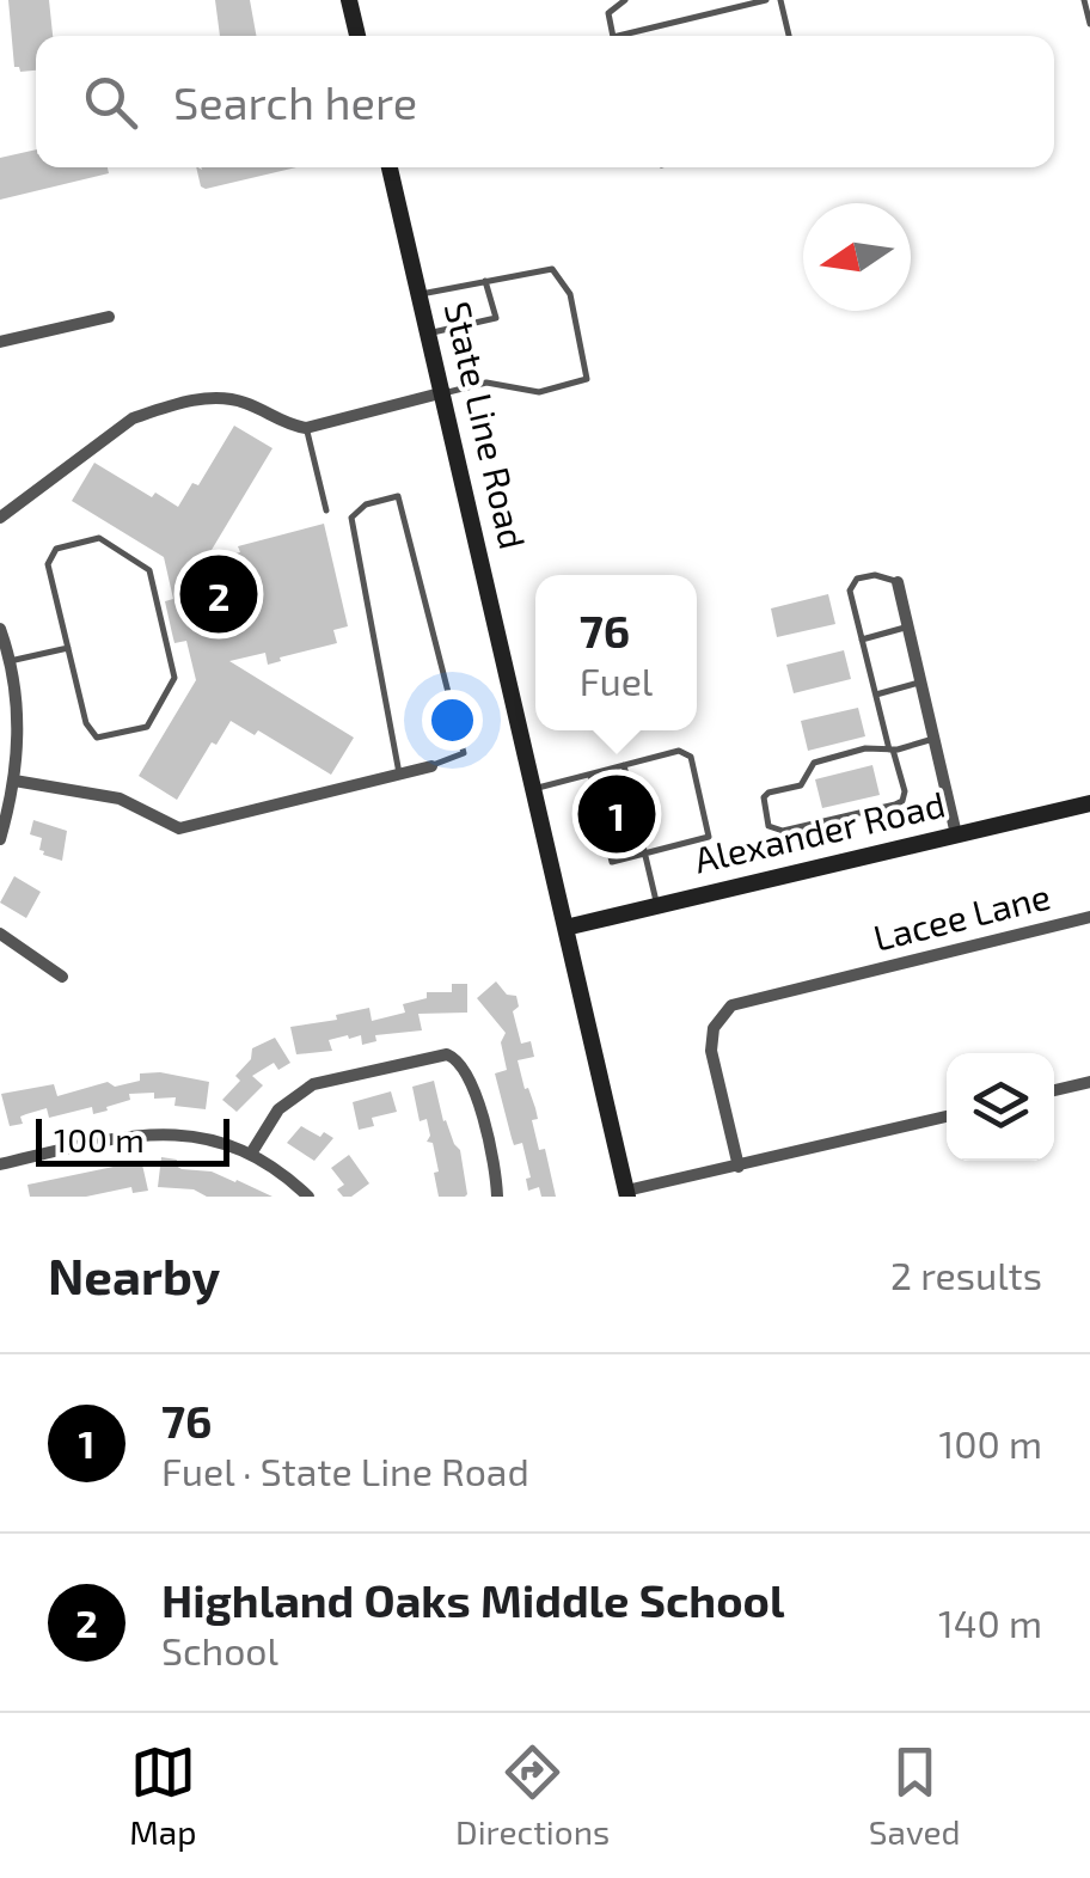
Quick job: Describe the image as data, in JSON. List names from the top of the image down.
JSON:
{
  "streets": {
    "street": ["State Line Road", "Alexander Road", "Lacee Lane"]
  },
  "crossings": [
    ["State Line Road", "Alexander Road"]
  ],
  "scale_bar": "100 m",
  "north": "left",
  "page": {
    "search": "Search here",
    "pins": ["2", "1"],
    "popup": ["76", "Fuel"],
    "scale": "100 m",
    "heading": ["Nearby", "2 results"],
    "list": [
      {
        "mark": "1",
        "name": "76",
        "note": "Fuel · State Line Road",
        "value": "100 m"
      },
      {
        "mark": "2",
        "name": "Highland Oaks Middle School",
        "note": "School",
        "value": "140 m"
      }
    ],
    "nav": ["Map", "Directions", "Saved"]
  }
}
